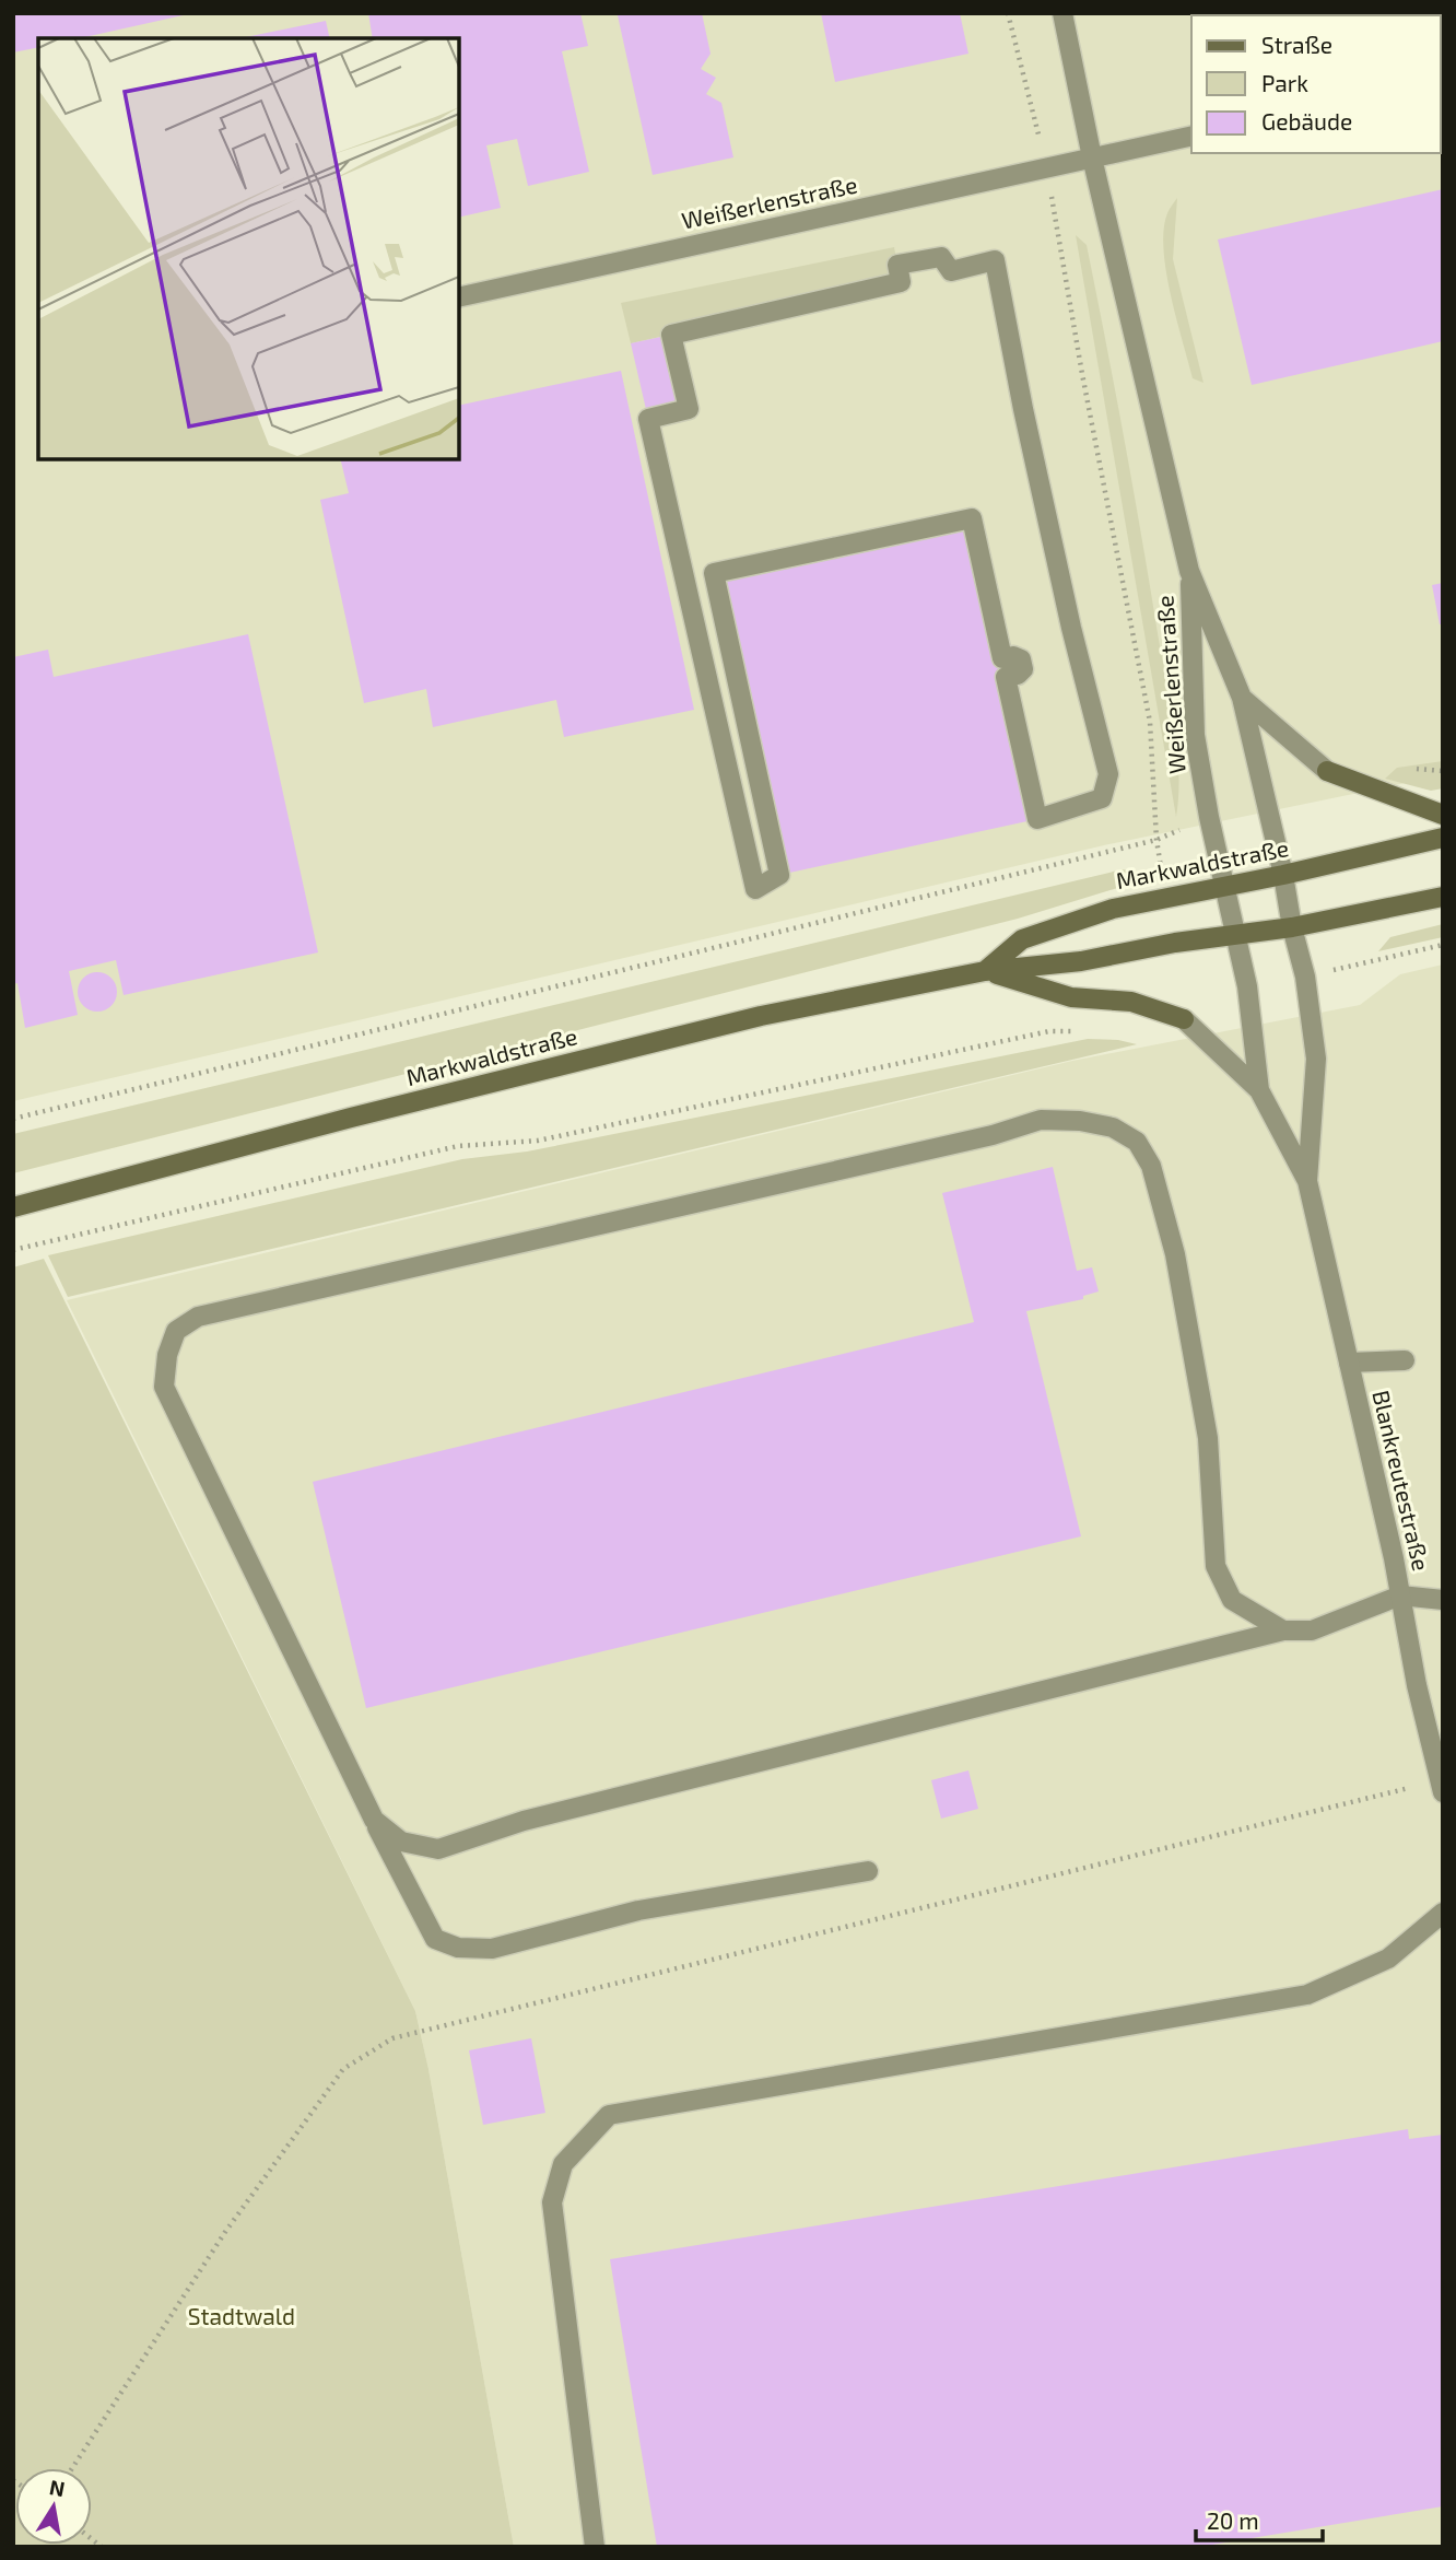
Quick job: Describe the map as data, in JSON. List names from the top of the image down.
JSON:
{
  "streets": {
    "main road": ["Markwaldstraße"],
    "street": ["Weißerlenstraße", "Blankreutestraße"]
  },
  "crossings": [
    ["Weißerlenstraße", "Markwaldstraße"],
    ["Weißerlenstraße", "Blankreutestraße"],
    ["Markwaldstraße", "Blankreutestraße"]
  ],
  "parks": ["Stadtwald"],
  "legend": ["Straße", "Park", "Gebäude"],
  "scale_bar": "20 m",
  "north": "top"
}
